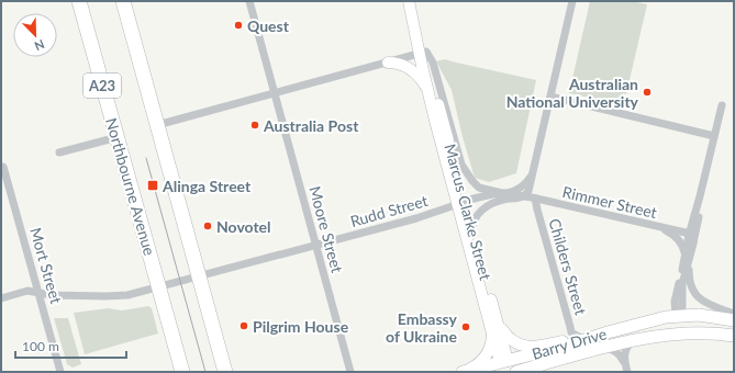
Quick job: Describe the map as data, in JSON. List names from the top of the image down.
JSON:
{
  "streets": {
    "highway": ["A23", "Northbourne Avenue"],
    "main road": ["Barry Drive"],
    "street": [
      "Rimmer Street",
      "Rudd Street",
      "Marcus Clarke Street",
      "Moore Street",
      "Mort Street",
      "Childers Street"
    ]
  },
  "crossings": [
    ["A23", "Rudd Street"],
    ["Northbourne Avenue", "Rudd Street"],
    ["Rimmer Street", "Rudd Street"],
    ["Rimmer Street", "Marcus Clarke Street"],
    ["Rimmer Street", "Childers Street"],
    ["Rudd Street", "Marcus Clarke Street"],
    ["Rudd Street", "Moore Street"],
    ["Rudd Street", "Mort Street"],
    ["Marcus Clarke Street", "Barry Drive"]
  ],
  "places": {
    "other": [
      "Quest",
      "Australian National University",
      "Australia Post",
      "Novotel",
      "Pilgrim House",
      "Embassy of Ukraine"
    ],
    "transit": ["Alinga Street"]
  },
  "scale_bar": "100 m",
  "north": "bottom right"
}
